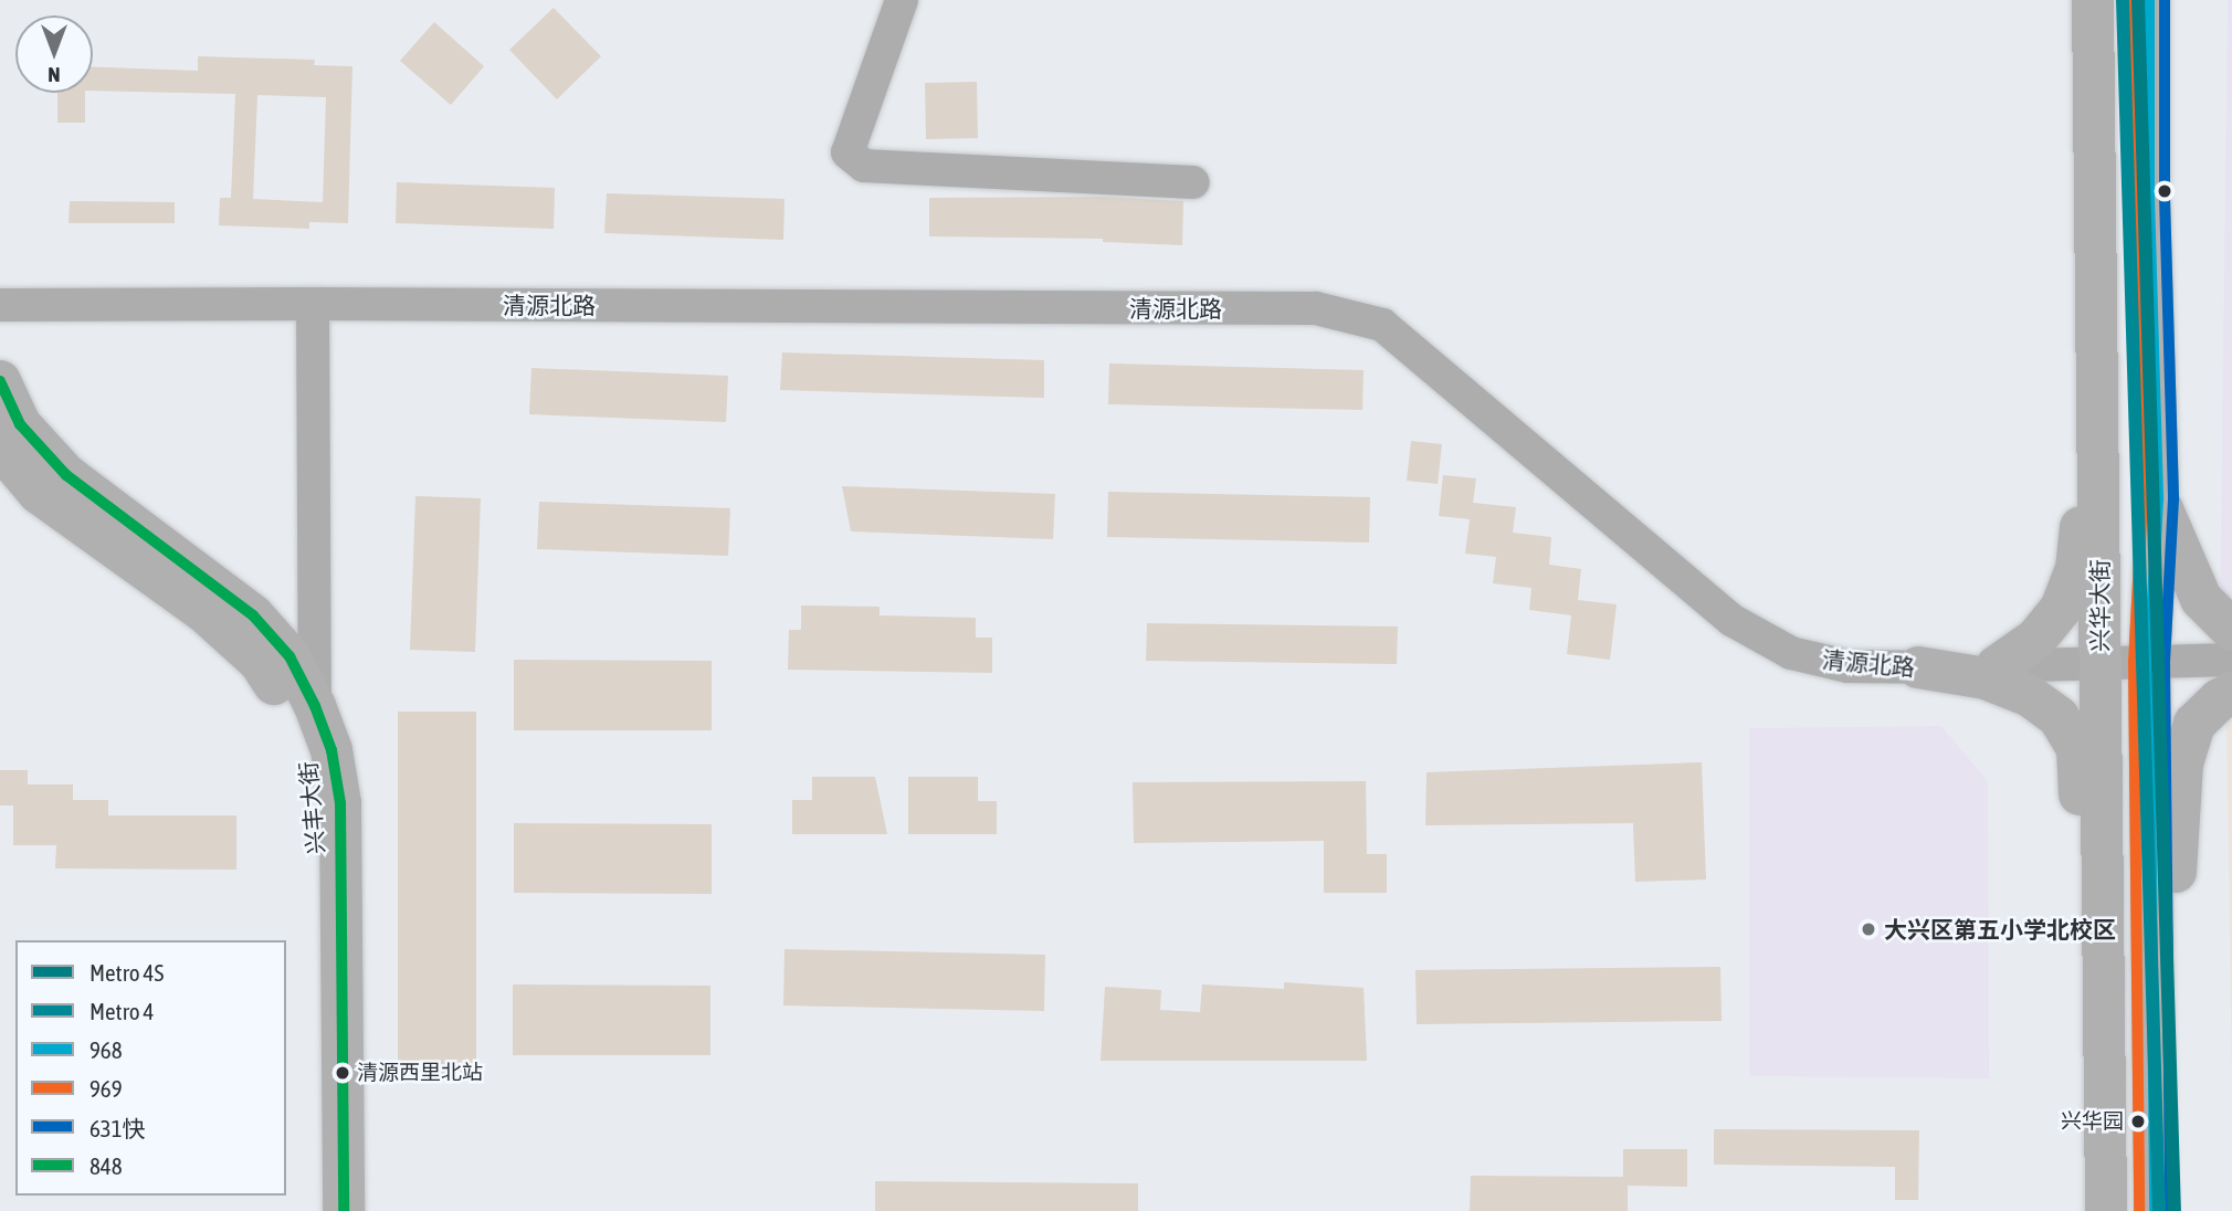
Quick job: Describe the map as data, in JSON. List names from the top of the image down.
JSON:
{
  "streets": {
    "main road": ["兴华大街", "兴丰大街"],
    "street": ["清源北路"]
  },
  "crossings": [
    ["清源北路", "兴华大街"]
  ],
  "places": ["大兴区第五小学北校区", "清源西里北站", "兴华园"],
  "lines": [
    "metro line 4S",
    "metro line 4",
    "transit line 968",
    "transit line 969",
    "transit line 631快",
    "transit line 848"
  ],
  "legend": [
    "Metro 4S",
    "Metro 4",
    "968",
    "969",
    "631快",
    "848"
  ],
  "north": "bottom"
}
